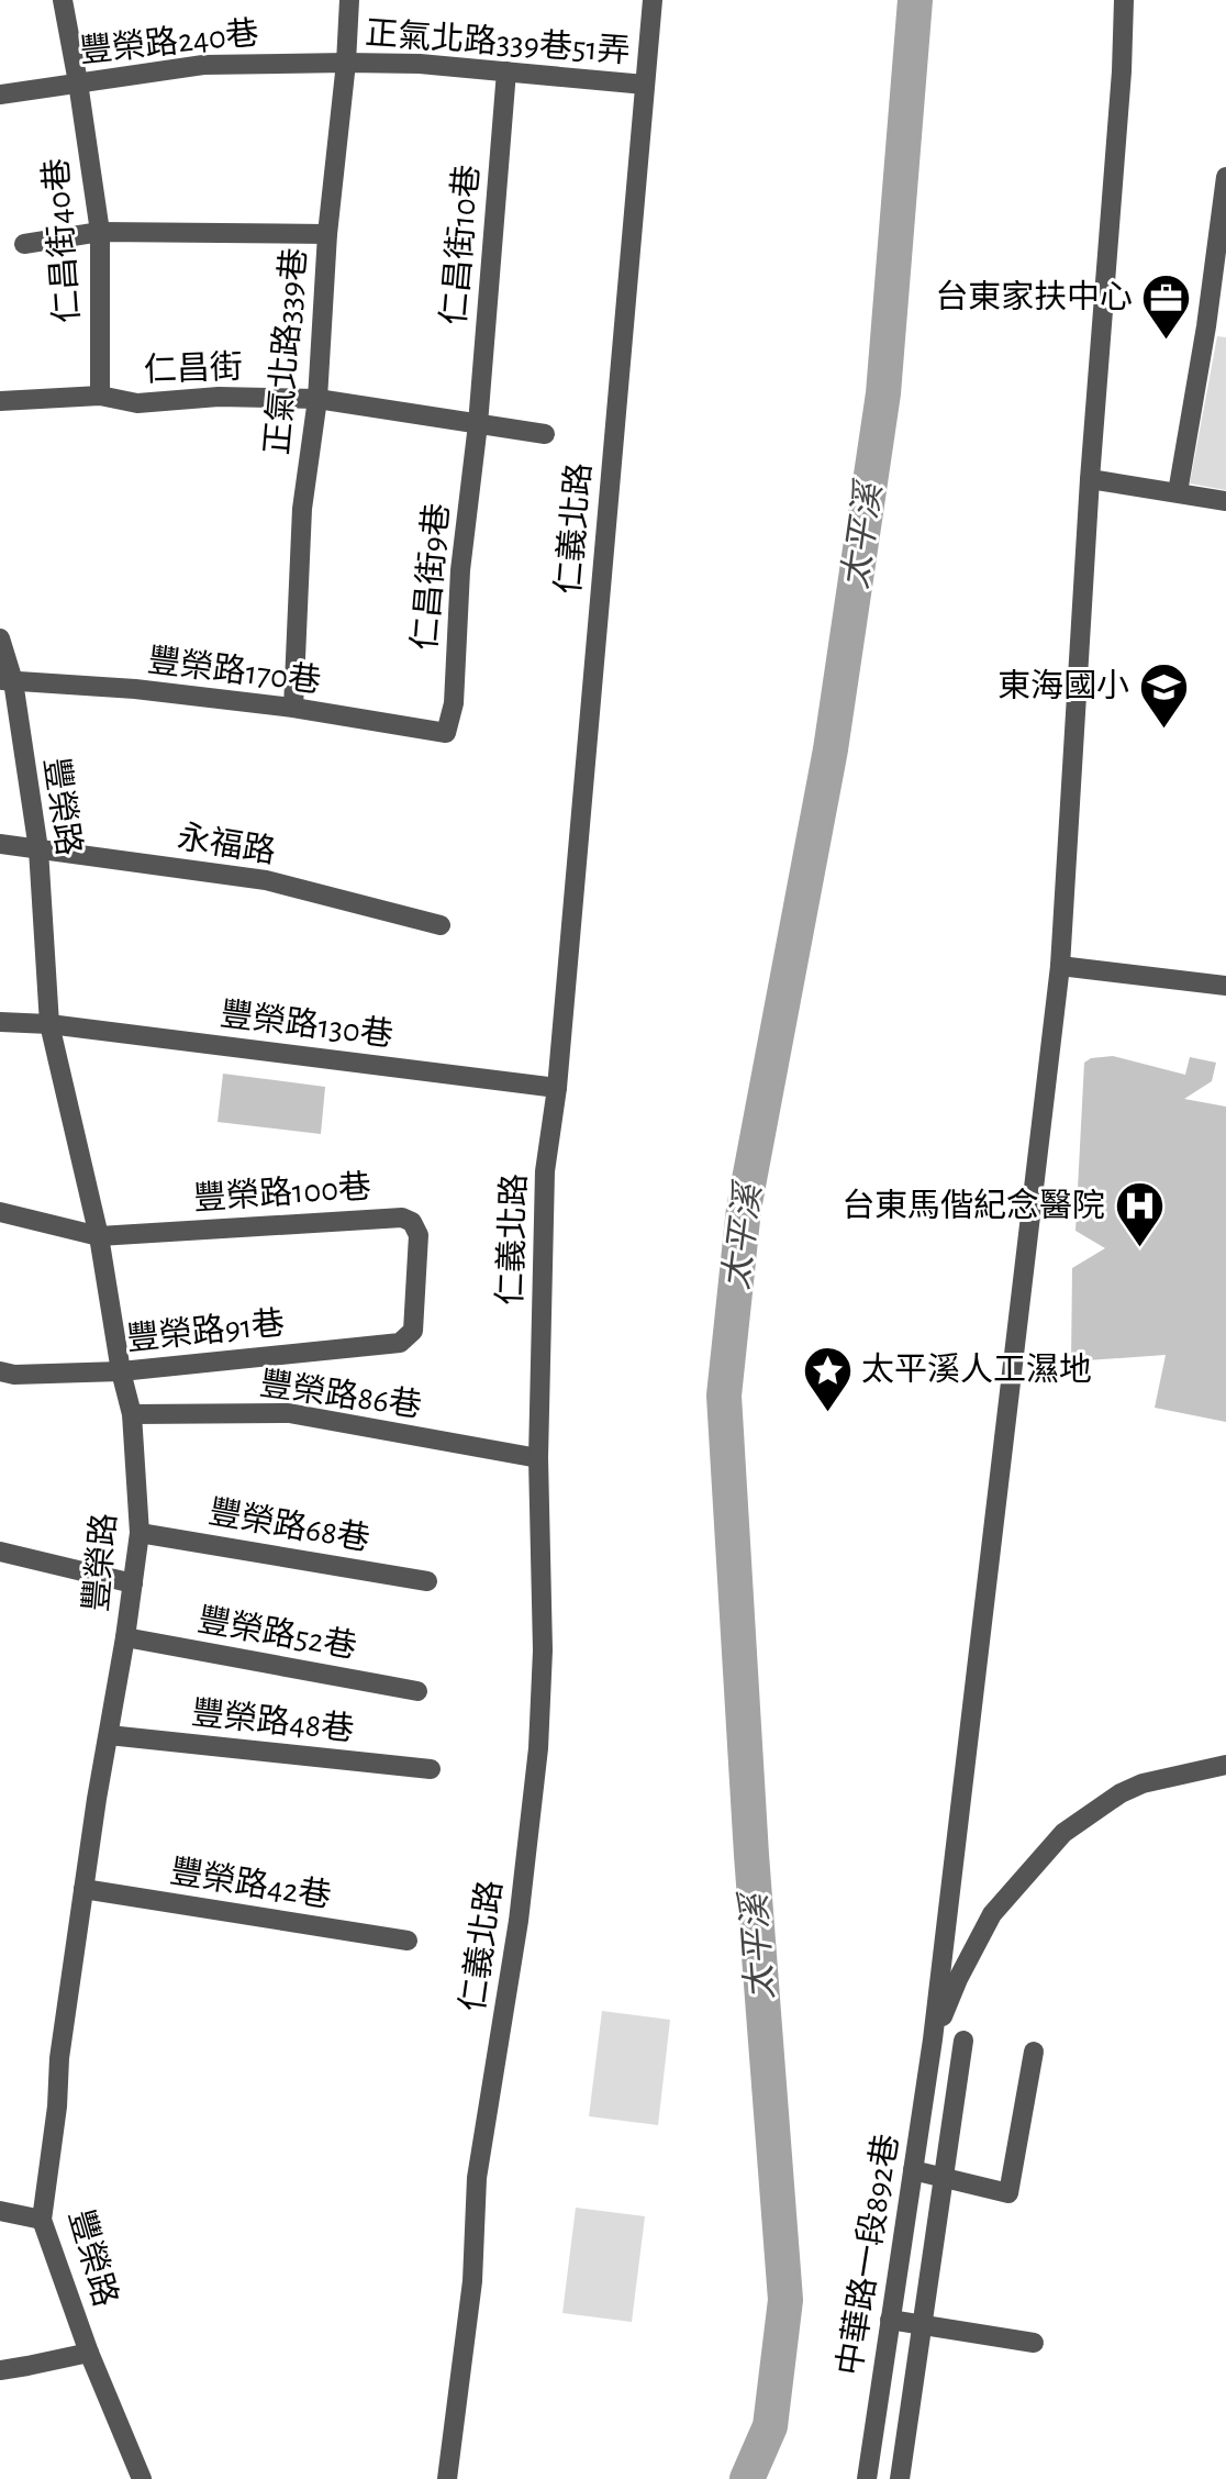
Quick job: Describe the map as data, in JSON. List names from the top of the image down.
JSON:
{
  "streets": {
    "street": [
      "豐榮路240巷",
      "正氣北路339巷51弄",
      "仁昌街40巷",
      "仁昌街10巷",
      "正氣北路339巷",
      "仁昌街",
      "仁義北路",
      "仁昌街9巷",
      "豐榮路170巷",
      "豐榮路",
      "永福路",
      "豐榮路130巷",
      "豐榮路100巷",
      "豐榮路91巷",
      "豐榮路86巷",
      "豐榮路68巷",
      "豐榮路52巷",
      "豐榮路48巷",
      "豐榮路42巷",
      "中華路一段892巷"
    ]
  },
  "crossings": [
    ["豐榮路240巷", "正氣北路339巷51弄"],
    ["豐榮路240巷", "仁昌街40巷"],
    ["豐榮路240巷", "正氣北路339巷"],
    ["正氣北路339巷51弄", "仁昌街10巷"],
    ["正氣北路339巷51弄", "正氣北路339巷"],
    ["正氣北路339巷51弄", "仁義北路"],
    ["仁昌街40巷", "仁昌街"],
    ["仁昌街10巷", "仁昌街"],
    ["仁昌街10巷", "仁昌街9巷"],
    ["正氣北路339巷", "仁昌街"],
    ["正氣北路339巷", "豐榮路170巷"],
    ["仁昌街", "仁昌街9巷"],
    ["仁義北路", "豐榮路130巷"],
    ["仁義北路", "豐榮路86巷"],
    ["仁昌街9巷", "豐榮路170巷"],
    ["豐榮路170巷", "豐榮路"],
    ["豐榮路", "永福路"],
    ["豐榮路", "豐榮路130巷"],
    ["豐榮路", "豐榮路100巷"],
    ["豐榮路", "豐榮路91巷"],
    ["豐榮路", "豐榮路86巷"],
    ["豐榮路", "豐榮路68巷"],
    ["豐榮路", "豐榮路52巷"],
    ["豐榮路", "豐榮路48巷"],
    ["豐榮路", "豐榮路42巷"],
    ["豐榮路100巷", "豐榮路91巷"]
  ],
  "water": ["太平溪"],
  "places": {
    "office": ["台東家扶中心"],
    "school or university": ["東海國小"],
    "hospital": ["台東馬偕紀念醫院"],
    "place": ["太平溪人工濕地"]
  }
}
